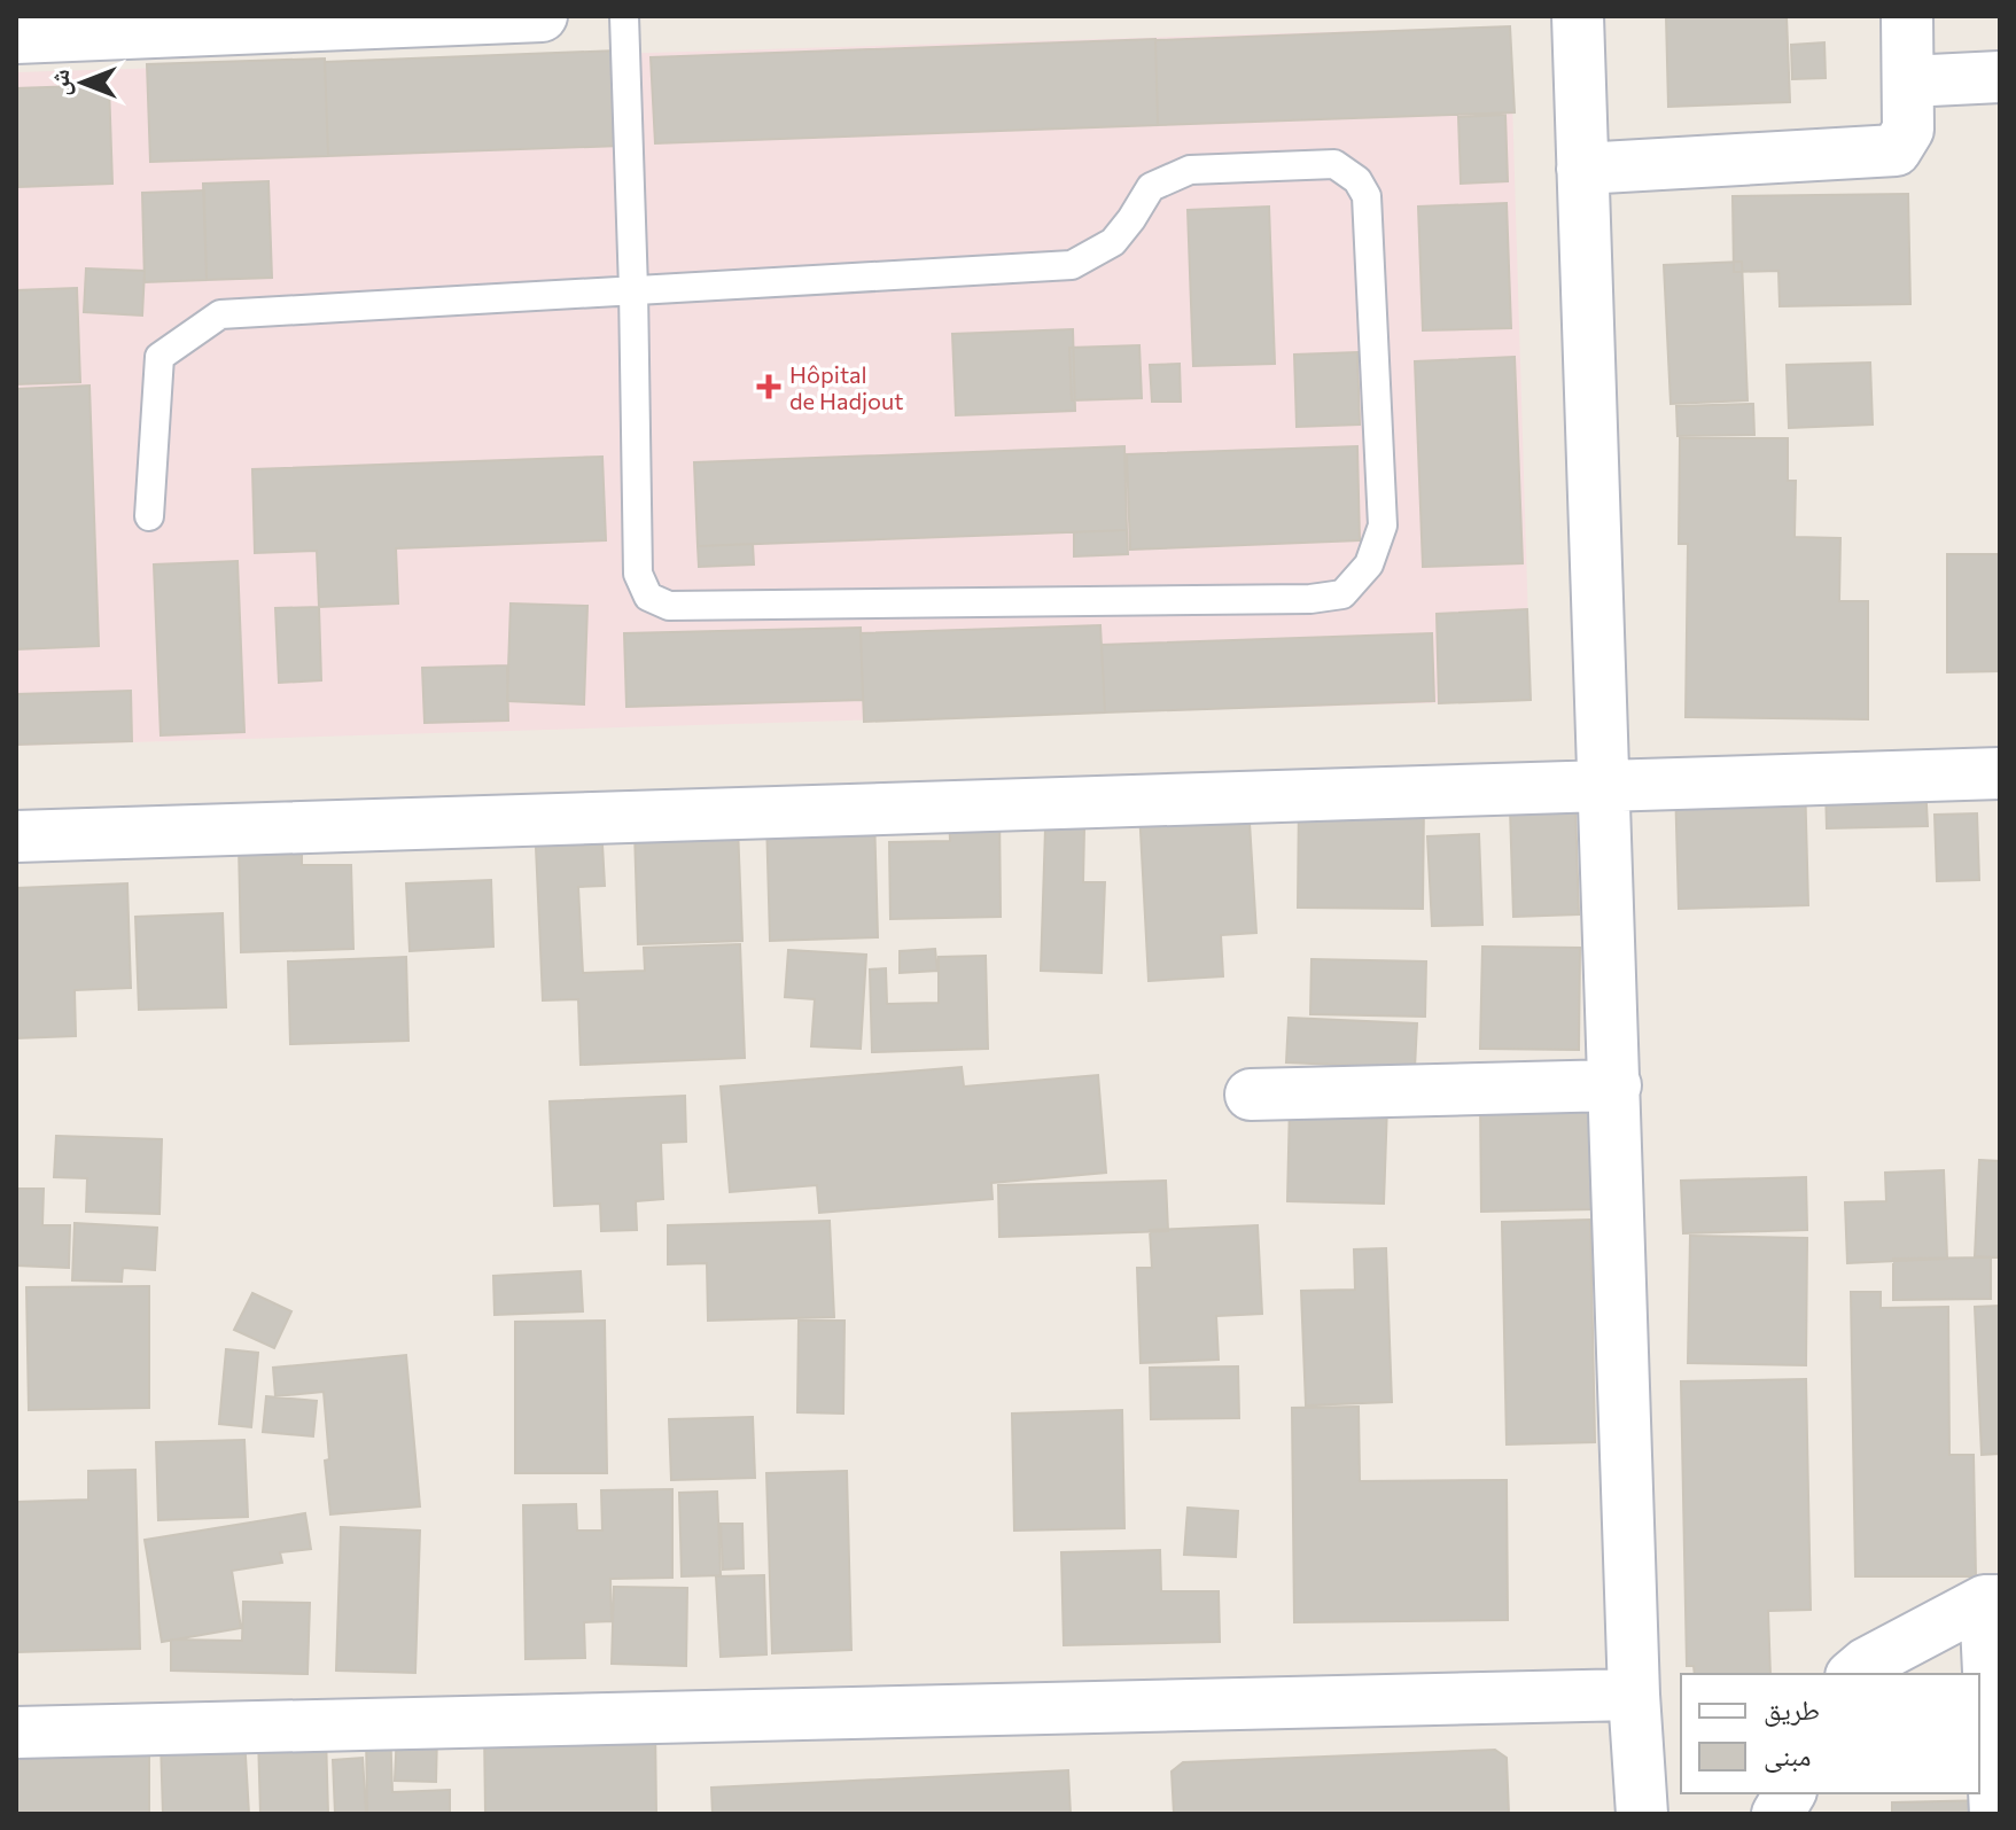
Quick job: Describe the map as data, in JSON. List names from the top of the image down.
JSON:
{
  "places": {
    "health": ["Hôpital de Hadjout"]
  },
  "legend": ["طريق", "مبنى"],
  "north": "left"
}
